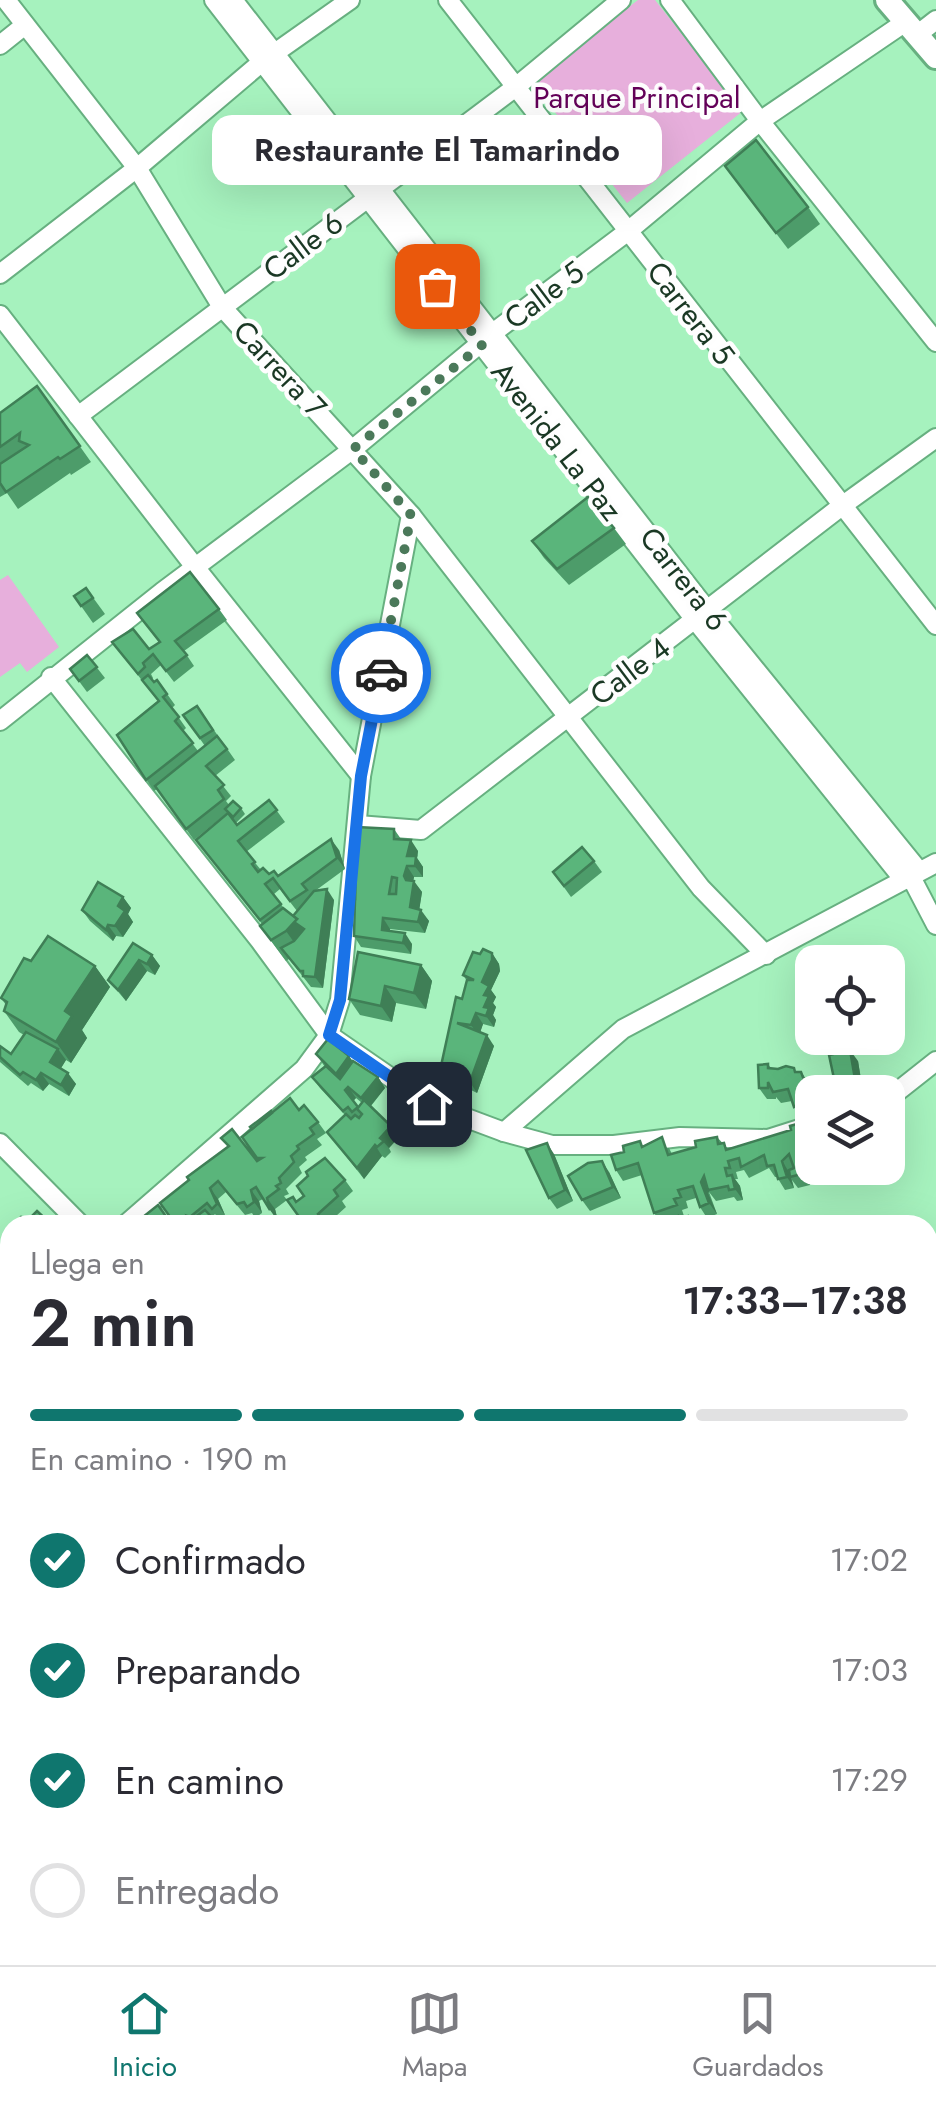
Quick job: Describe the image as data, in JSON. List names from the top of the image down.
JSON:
{
  "streets": {
    "street": [
      "Calle 6",
      "Calle 5",
      "Carrera 5",
      "Carrera 7",
      "Carrera 6",
      "Calle 4"
    ]
  },
  "crossings": [
    ["Calle 6", "Carrera 5"],
    ["Calle 6", "Carrera 7"],
    ["Calle 6", "Carrera 6"],
    ["Calle 5", "Carrera 5"],
    ["Calle 5", "Carrera 7"],
    ["Calle 5", "Carrera 6"],
    ["Carrera 5", "Calle 4"],
    ["Carrera 7", "Calle 4"],
    ["Carrera 6", "Calle 4"]
  ],
  "parks": ["Parque Principal"],
  "places": ["Restaurante El Tamarindo"],
  "page": {
    "bubble": "Restaurante El Tamarindo",
    "heading": ["2 min", "Llega en", "17:33–17:38"],
    "bar": "En camino · 190 m",
    "list": [
      ["Confirmado", "17:02"],
      ["Preparando", "17:03"],
      ["En camino", "17:29"],
      "Entregado"
    ],
    "tabs": ["Inicio", "Mapa", "Guardados"]
  }
}
